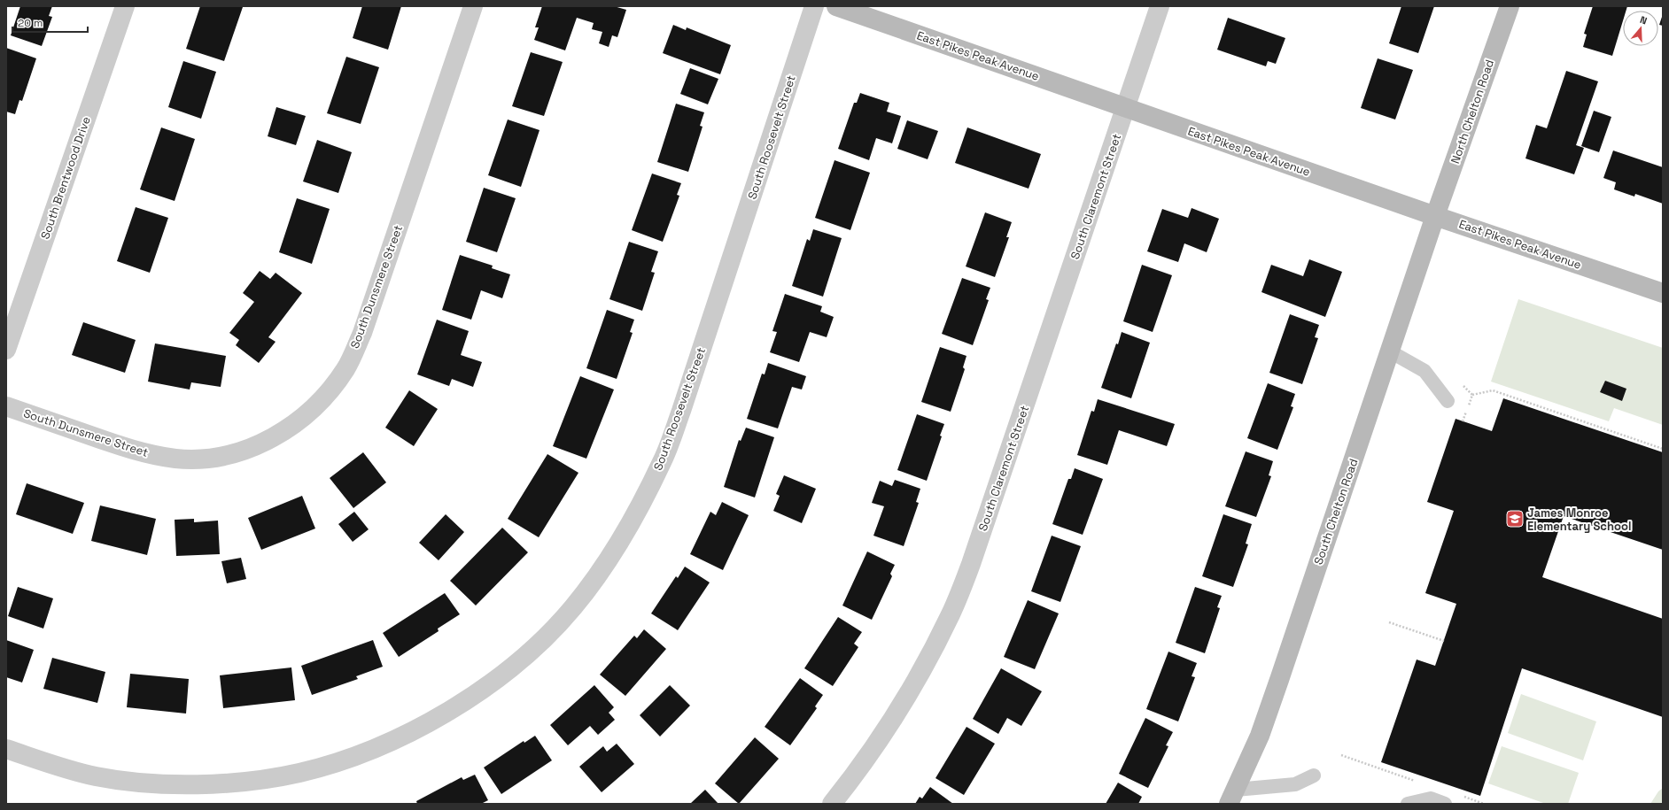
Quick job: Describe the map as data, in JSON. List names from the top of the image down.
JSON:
{
  "streets": {
    "main road": ["East Pikes Peak Avenue", "North Chelton Road", "South Chelton Road"],
    "street": [
      "South Roosevelt Street",
      "South Brentwood Drive",
      "South Claremont Street",
      "South Dunsmere Street"
    ]
  },
  "crossings": [
    ["East Pikes Peak Avenue", "North Chelton Road"],
    ["East Pikes Peak Avenue", "South Claremont Street"],
    ["East Pikes Peak Avenue", "South Chelton Road"],
    ["North Chelton Road", "South Chelton Road"]
  ],
  "places": {
    "school or university": ["James Monroe Elementary School"]
  },
  "scale_bar": "20 m",
  "north": "top"
}
